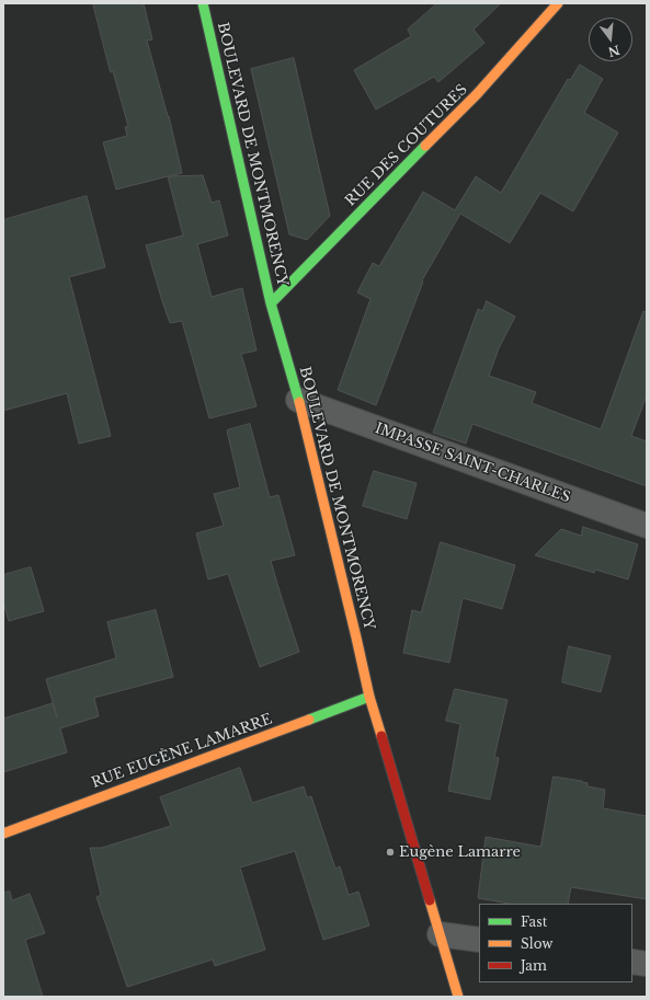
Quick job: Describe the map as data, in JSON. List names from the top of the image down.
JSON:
{
  "streets": {
    "street": [
      "RUE DES COUTURES",
      "BOULEVARD DE MONTMORENCY",
      "IMPASSE SAINT-CHARLES",
      "RUE EUGÈNE LAMARRE"
    ]
  },
  "crossings": [
    ["RUE DES COUTURES", "BOULEVARD DE MONTMORENCY"],
    ["BOULEVARD DE MONTMORENCY", "IMPASSE SAINT-CHARLES"],
    ["BOULEVARD DE MONTMORENCY", "RUE EUGÈNE LAMARRE"]
  ],
  "places": ["Eugène Lamarre"],
  "legend": ["Fast", "Slow", "Jam"],
  "north": "bottom"
}
